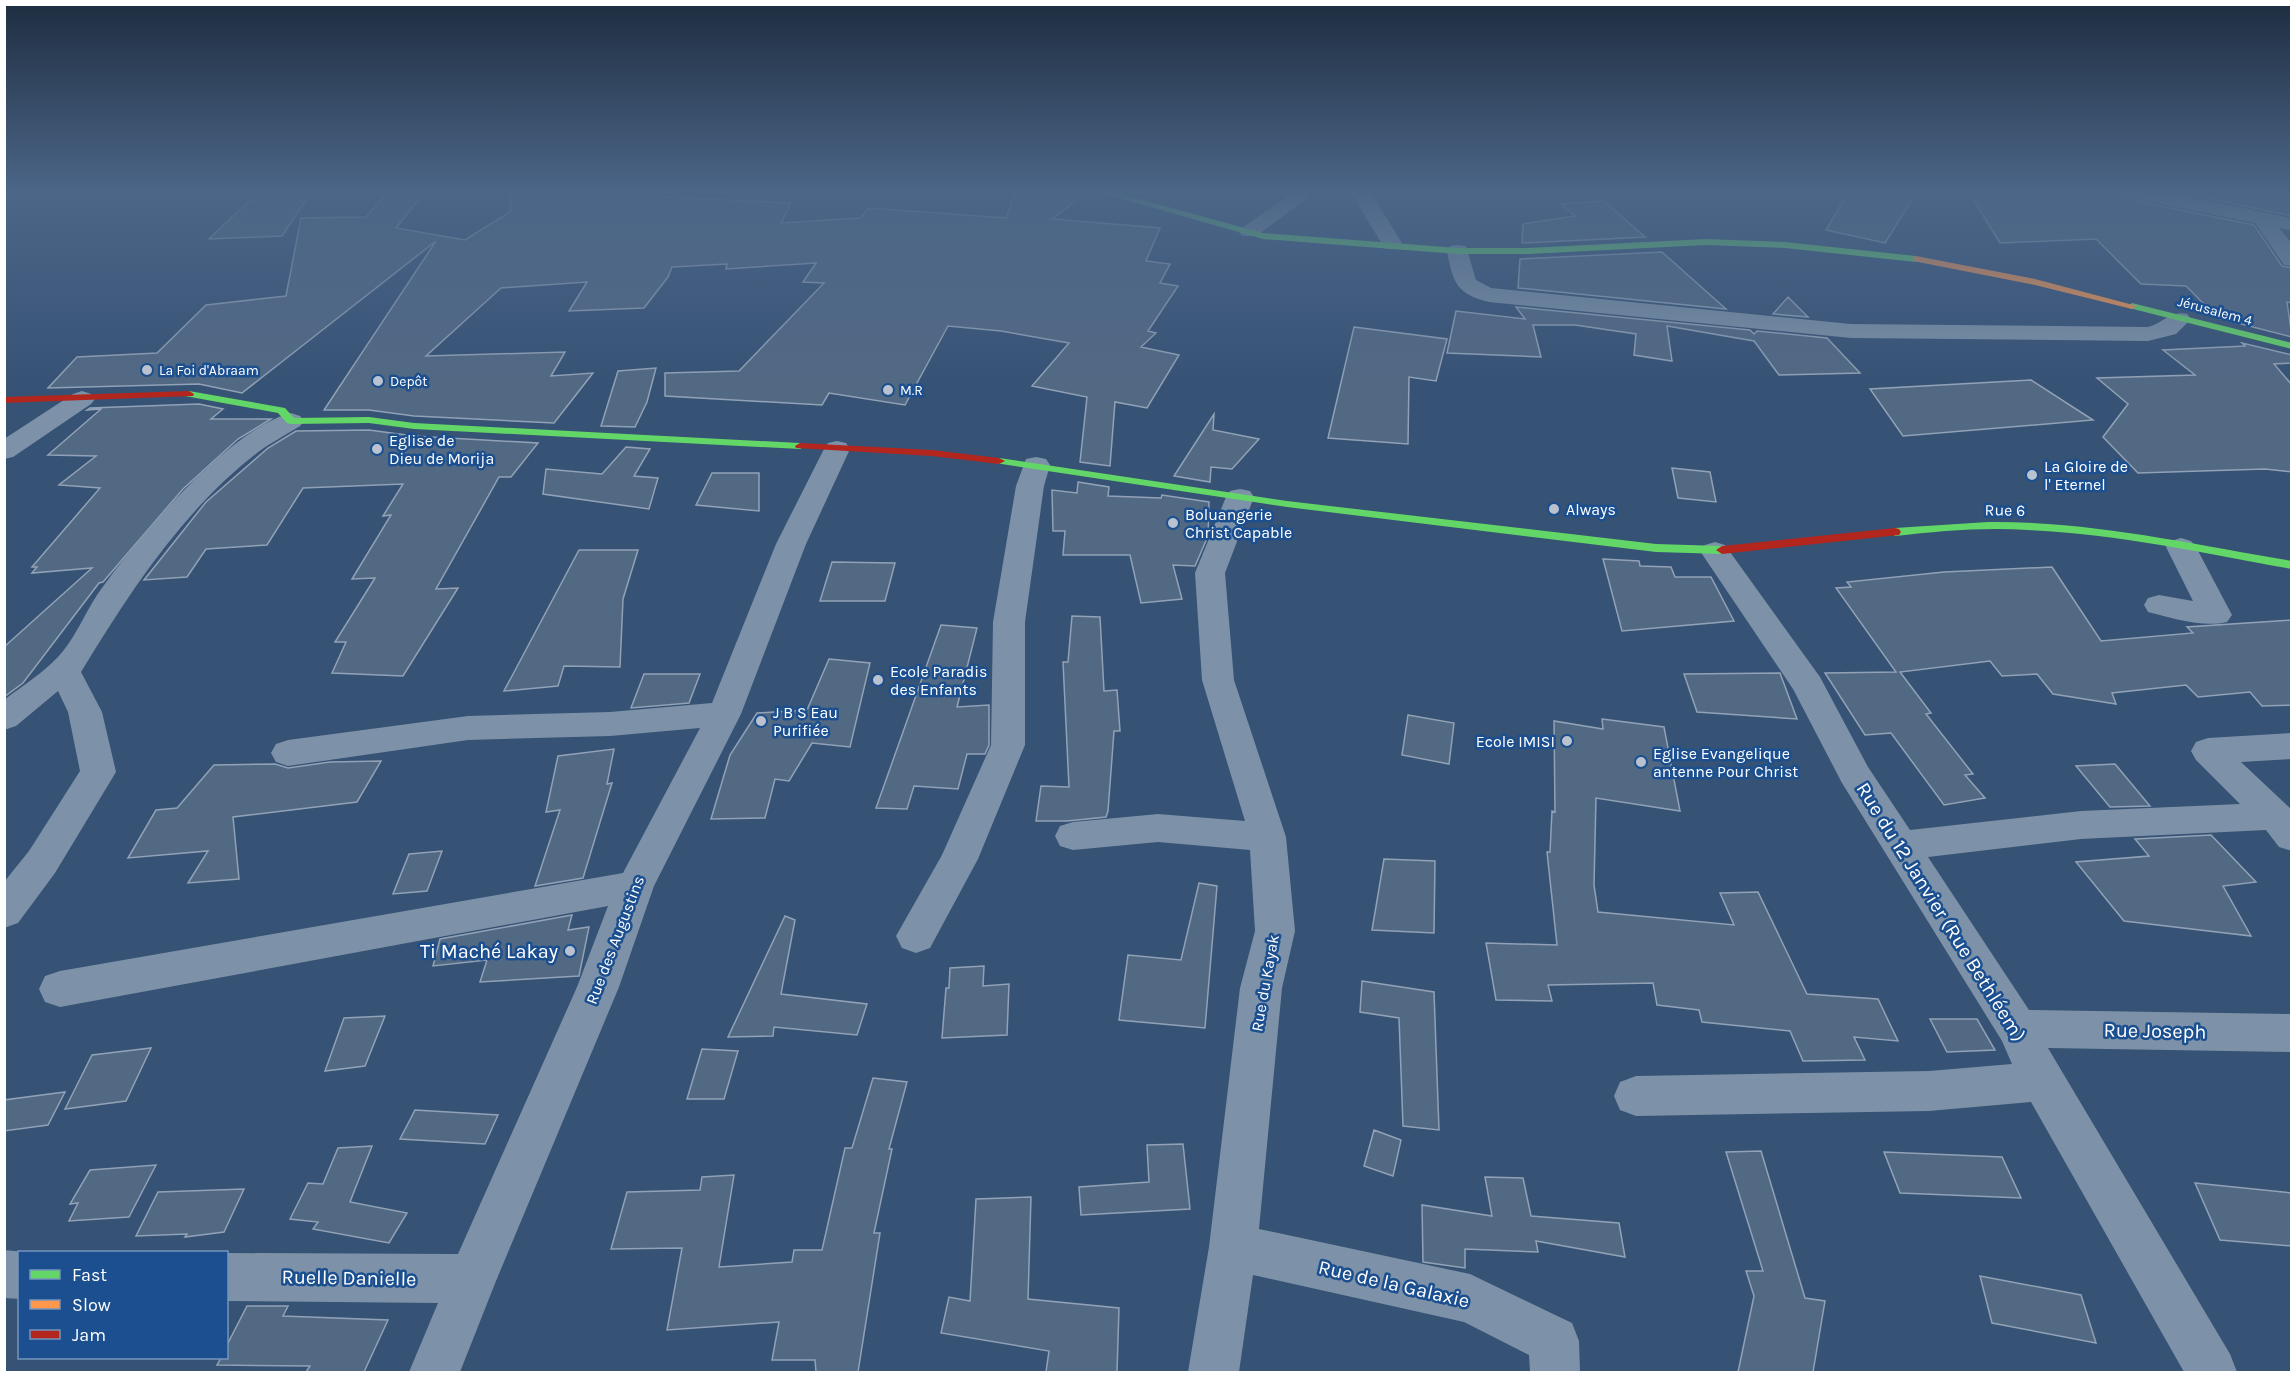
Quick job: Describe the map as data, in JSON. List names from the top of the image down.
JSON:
{
  "streets": {
    "street": [
      "Jérusalem 4",
      "Rue 6",
      "Rue du 12 Janvier (Rue Bethléem)",
      "Rue des Augustins",
      "Rue du Kayak",
      "Rue Joseph",
      "Ruelle Danielle",
      "Rue de la Galaxie"
    ]
  },
  "crossings": [
    ["Rue 6", "Rue du 12 Janvier (Rue Bethléem)"],
    ["Rue 6", "Rue des Augustins"],
    ["Rue 6", "Rue du Kayak"],
    ["Rue du 12 Janvier (Rue Bethléem)", "Rue Joseph"],
    ["Rue des Augustins", "Ruelle Danielle"],
    ["Rue du Kayak", "Rue de la Galaxie"]
  ],
  "places": [
    "La Foi d'Abraam",
    "Depôt",
    "M.R",
    "Eglise de Dieu de Morija",
    "La Gloire de l' Eternel",
    "Always",
    "Boluangerie Christ Capable",
    "Ecole Paradis des Enfants",
    "J B S Eau Purifiée",
    "Ecole IMISI",
    "Eglise Evangelique antenne Pour Christ",
    "Ti Maché Lakay"
  ],
  "legend": ["Fast", "Slow", "Jam"]
}
